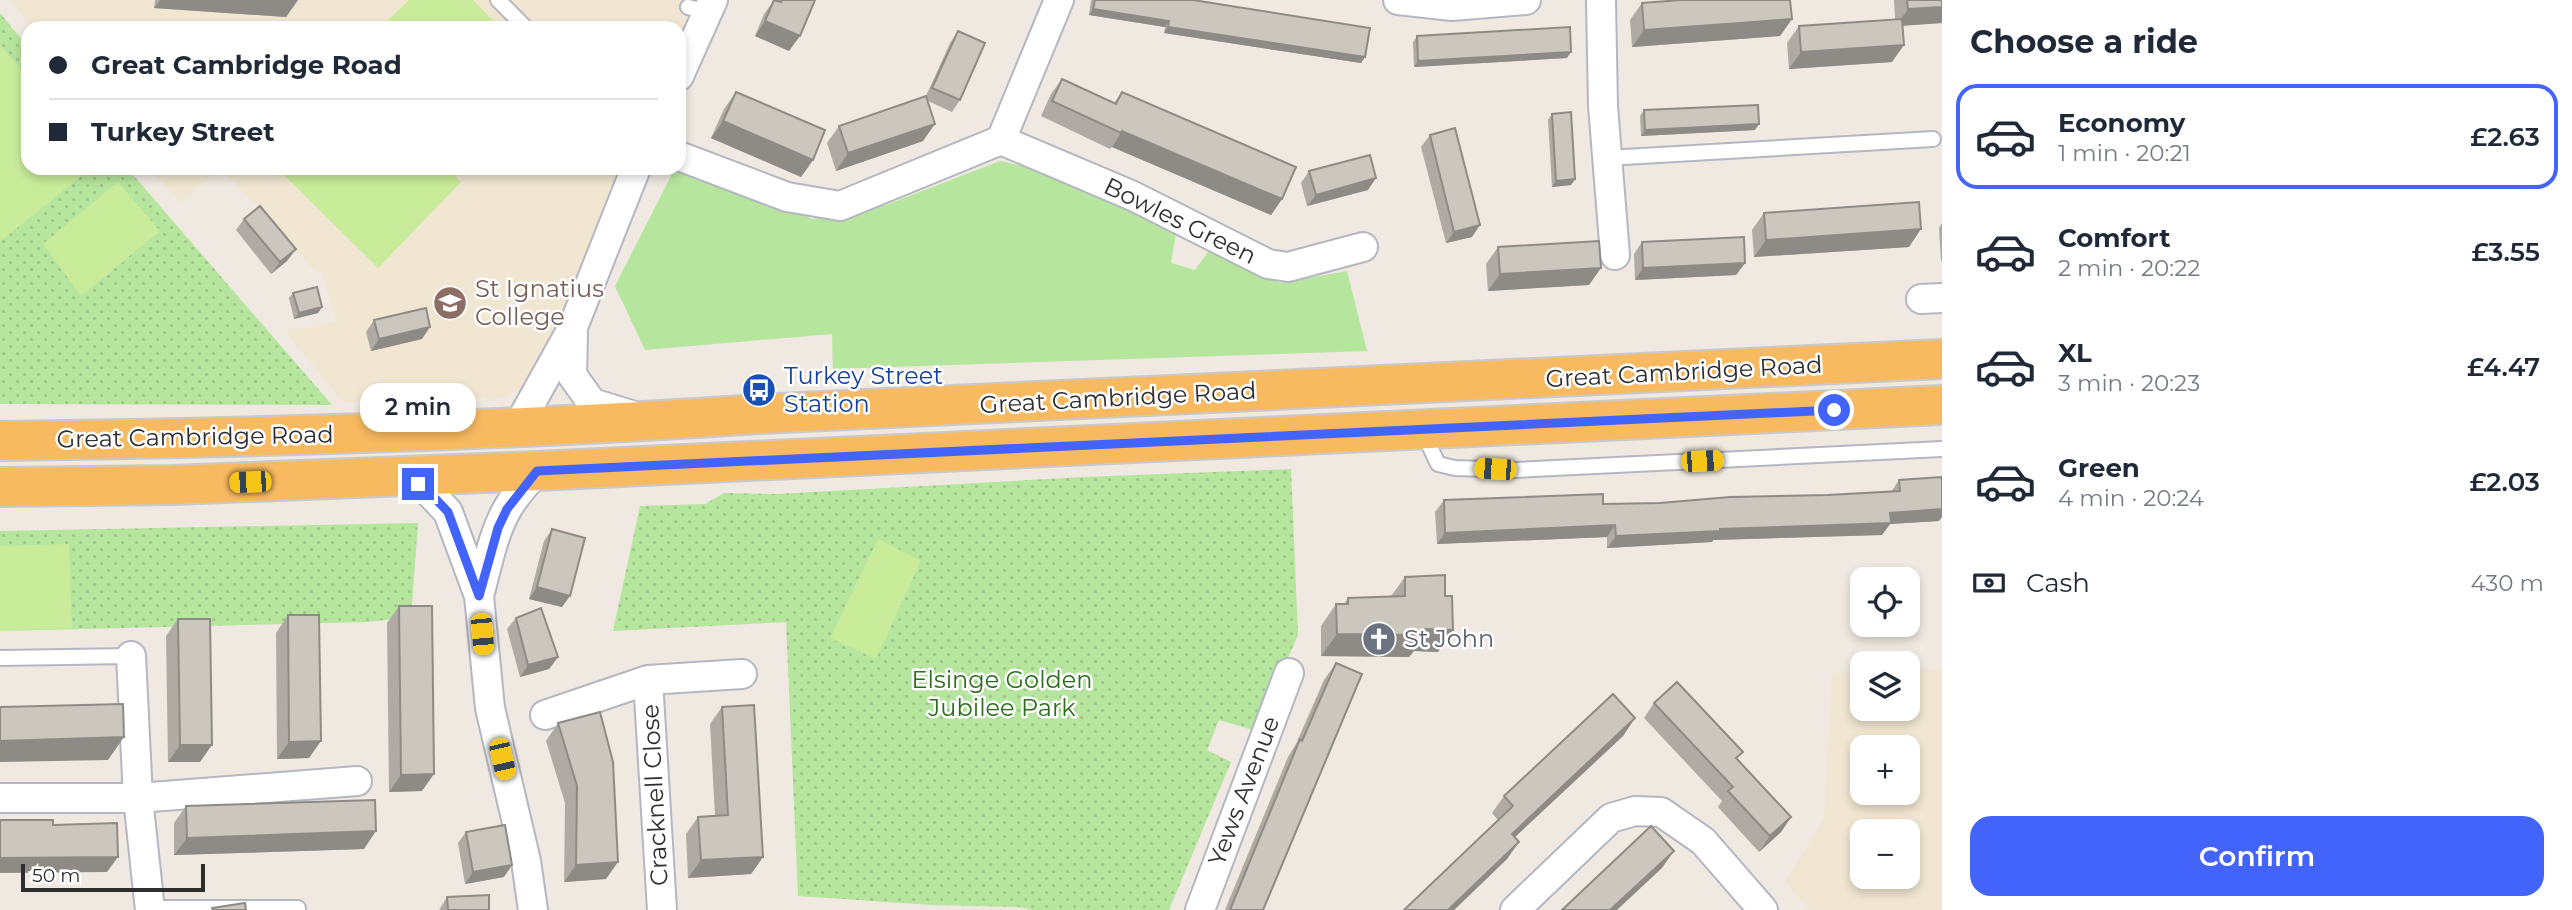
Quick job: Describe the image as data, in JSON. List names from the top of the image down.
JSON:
{
  "streets": {
    "highway": ["Great Cambridge Road"],
    "street": ["Bowles Green", "Yews Avenue", "Cracknell Close"]
  },
  "parks": ["Elsinge Golden Jubilee Park"],
  "places": {
    "school or university": ["St Ignatius College"],
    "bus stop": ["Turkey Street Station"],
    "church": ["St John"]
  },
  "scale_bar": "50 m",
  "page": {
    "heading": "Choose a ride",
    "banner": ["Great Cambridge Road", "Turkey Street"],
    "list": [
      {
        "name": "Economy",
        "note": "1 min · 20:21",
        "value": "£2.63"
      },
      {
        "name": "Comfort",
        "note": "2 min · 20:22",
        "value": "£3.55"
      },
      {
        "name": "XL",
        "note": "3 min · 20:23",
        "value": "£4.47"
      },
      {
        "name": "Green",
        "note": "4 min · 20:24",
        "value": "£2.03"
      }
    ],
    "bubble": "2 min",
    "pay": ["Cash", "430 m"],
    "map_buttons": ["+", "−"],
    "buttons": "Confirm",
    "scale": "50 m"
  }
}
